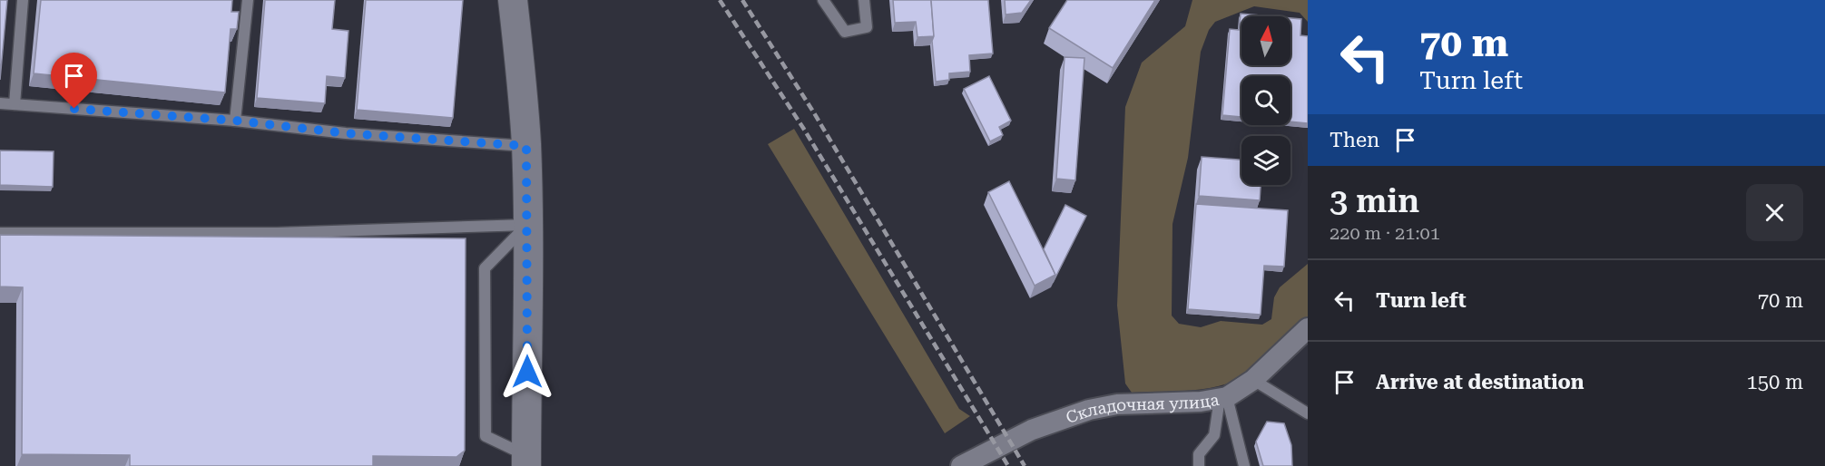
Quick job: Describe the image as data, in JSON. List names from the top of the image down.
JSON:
{
  "streets": {
    "street": ["Складочная улица"]
  },
  "north": "top",
  "page": {
    "turn": ["70 m", "Turn left"],
    "then": "Then",
    "heading": ["3 min", "220 m · 21:01"],
    "list": [
      {
        "name": "Turn left",
        "value": "70 m"
      },
      {
        "name": "Arrive at destination",
        "value": "150 m"
      }
    ]
  }
}
